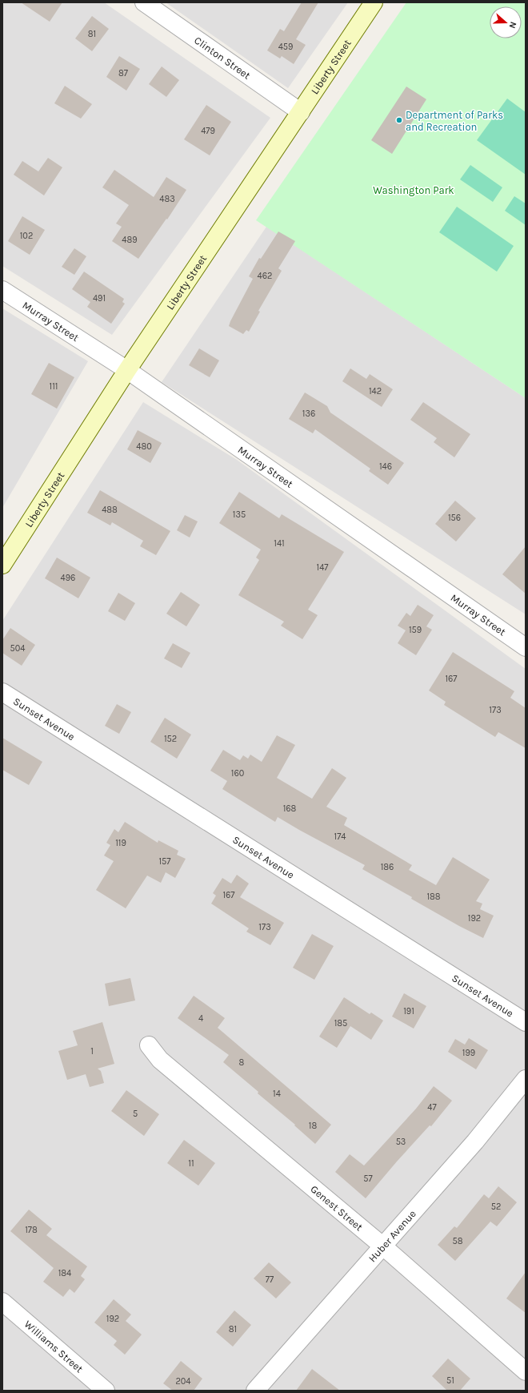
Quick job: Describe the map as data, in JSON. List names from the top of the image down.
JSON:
{
  "streets": {
    "main road": ["Liberty Street"],
    "street": [
      "Clinton Street",
      "Murray Street",
      "Sunset Avenue",
      "Genest Street",
      "Huber Avenue",
      "Williams Street"
    ]
  },
  "crossings": [
    ["Clinton Street", "Liberty Street"],
    ["Liberty Street", "Murray Street"],
    ["Genest Street", "Huber Avenue"]
  ],
  "parks": ["Washington Park"],
  "places": ["Department of Parks and Recreation"],
  "house_numbers": [
    "81",
    "459",
    "87",
    "479",
    "483",
    "102",
    "489",
    "462",
    "491",
    "111",
    "142",
    "136",
    "480",
    "146",
    "488",
    "135",
    "156",
    "141",
    "147",
    "496",
    "159",
    "504",
    "167",
    "173",
    "152",
    "160",
    "168",
    "174",
    "119",
    "157",
    "186",
    "167",
    "188",
    "192",
    "173",
    "191",
    "4",
    "185",
    "1",
    "199",
    "8",
    "14",
    "47",
    "5",
    "18",
    "53",
    "11",
    "57",
    "52",
    "178",
    "58",
    "184",
    "77",
    "192",
    "81",
    "51",
    "204"
  ],
  "north": "right"
}
